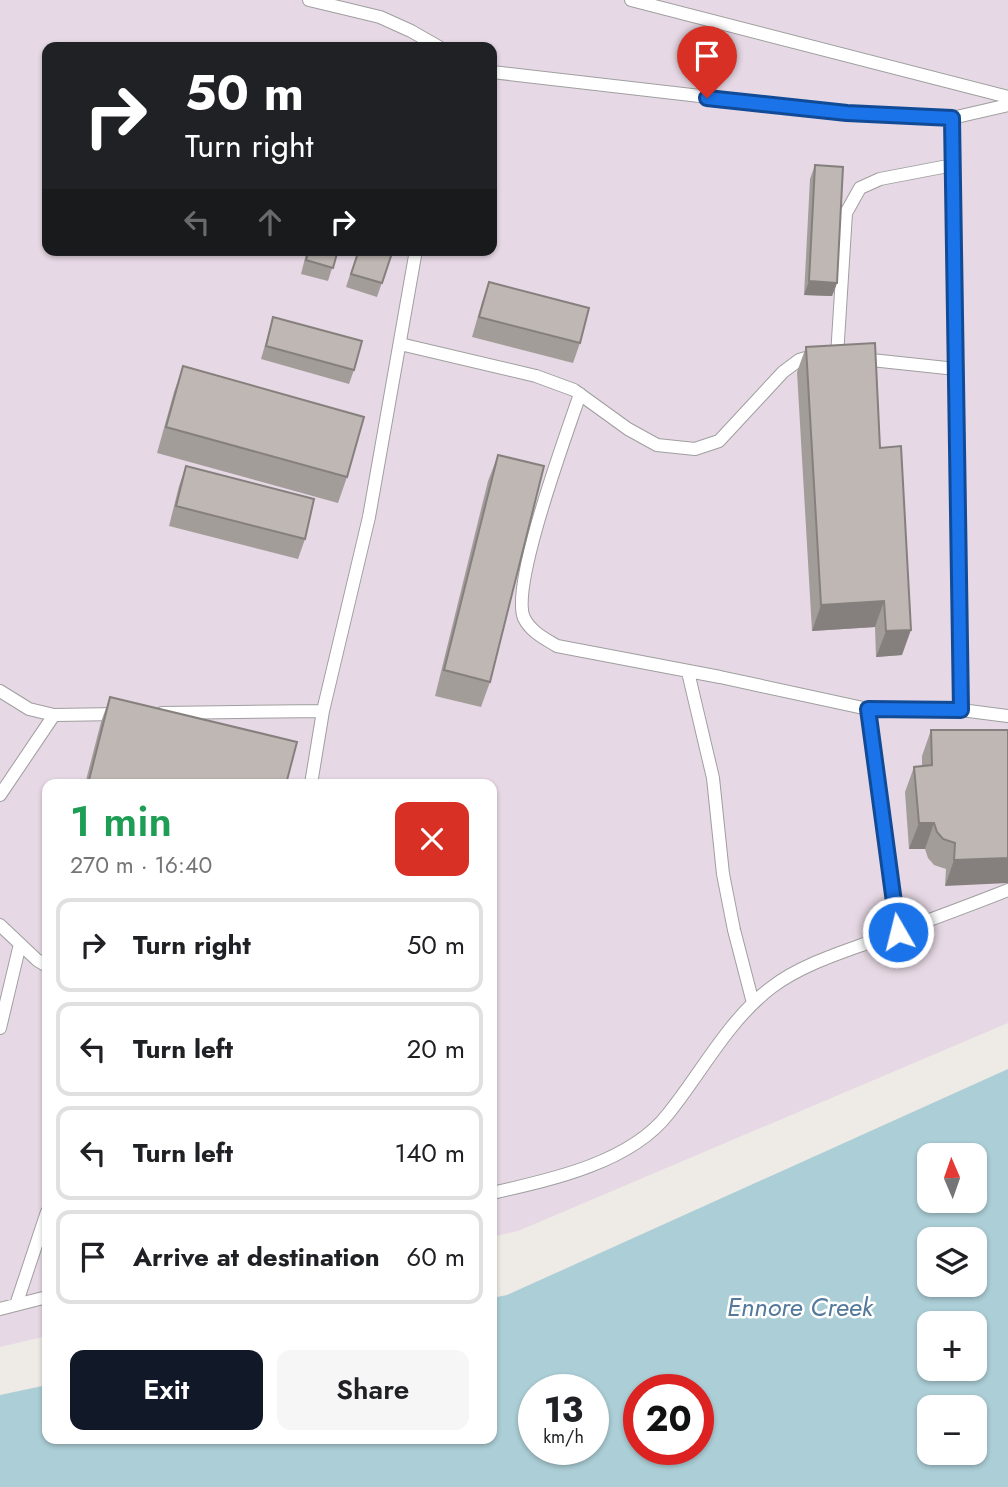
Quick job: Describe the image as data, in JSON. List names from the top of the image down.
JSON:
{
  "water": ["Ennore Creek"],
  "north": "top",
  "page": {
    "turn": ["50 m", "Turn right"],
    "heading": ["1 min", "270 m · 16:40"],
    "list": [
      {
        "name": "Turn right",
        "value": "50 m"
      },
      {
        "name": "Turn left",
        "value": "20 m"
      },
      {
        "name": "Turn left",
        "value": "140 m"
      },
      {
        "name": "Arrive at destination",
        "value": "60 m"
      }
    ],
    "map_buttons": ["+", "−"],
    "buttons": ["Exit", "Share"],
    "speed": "13 km/h",
    "limit": "20"
  }
}
